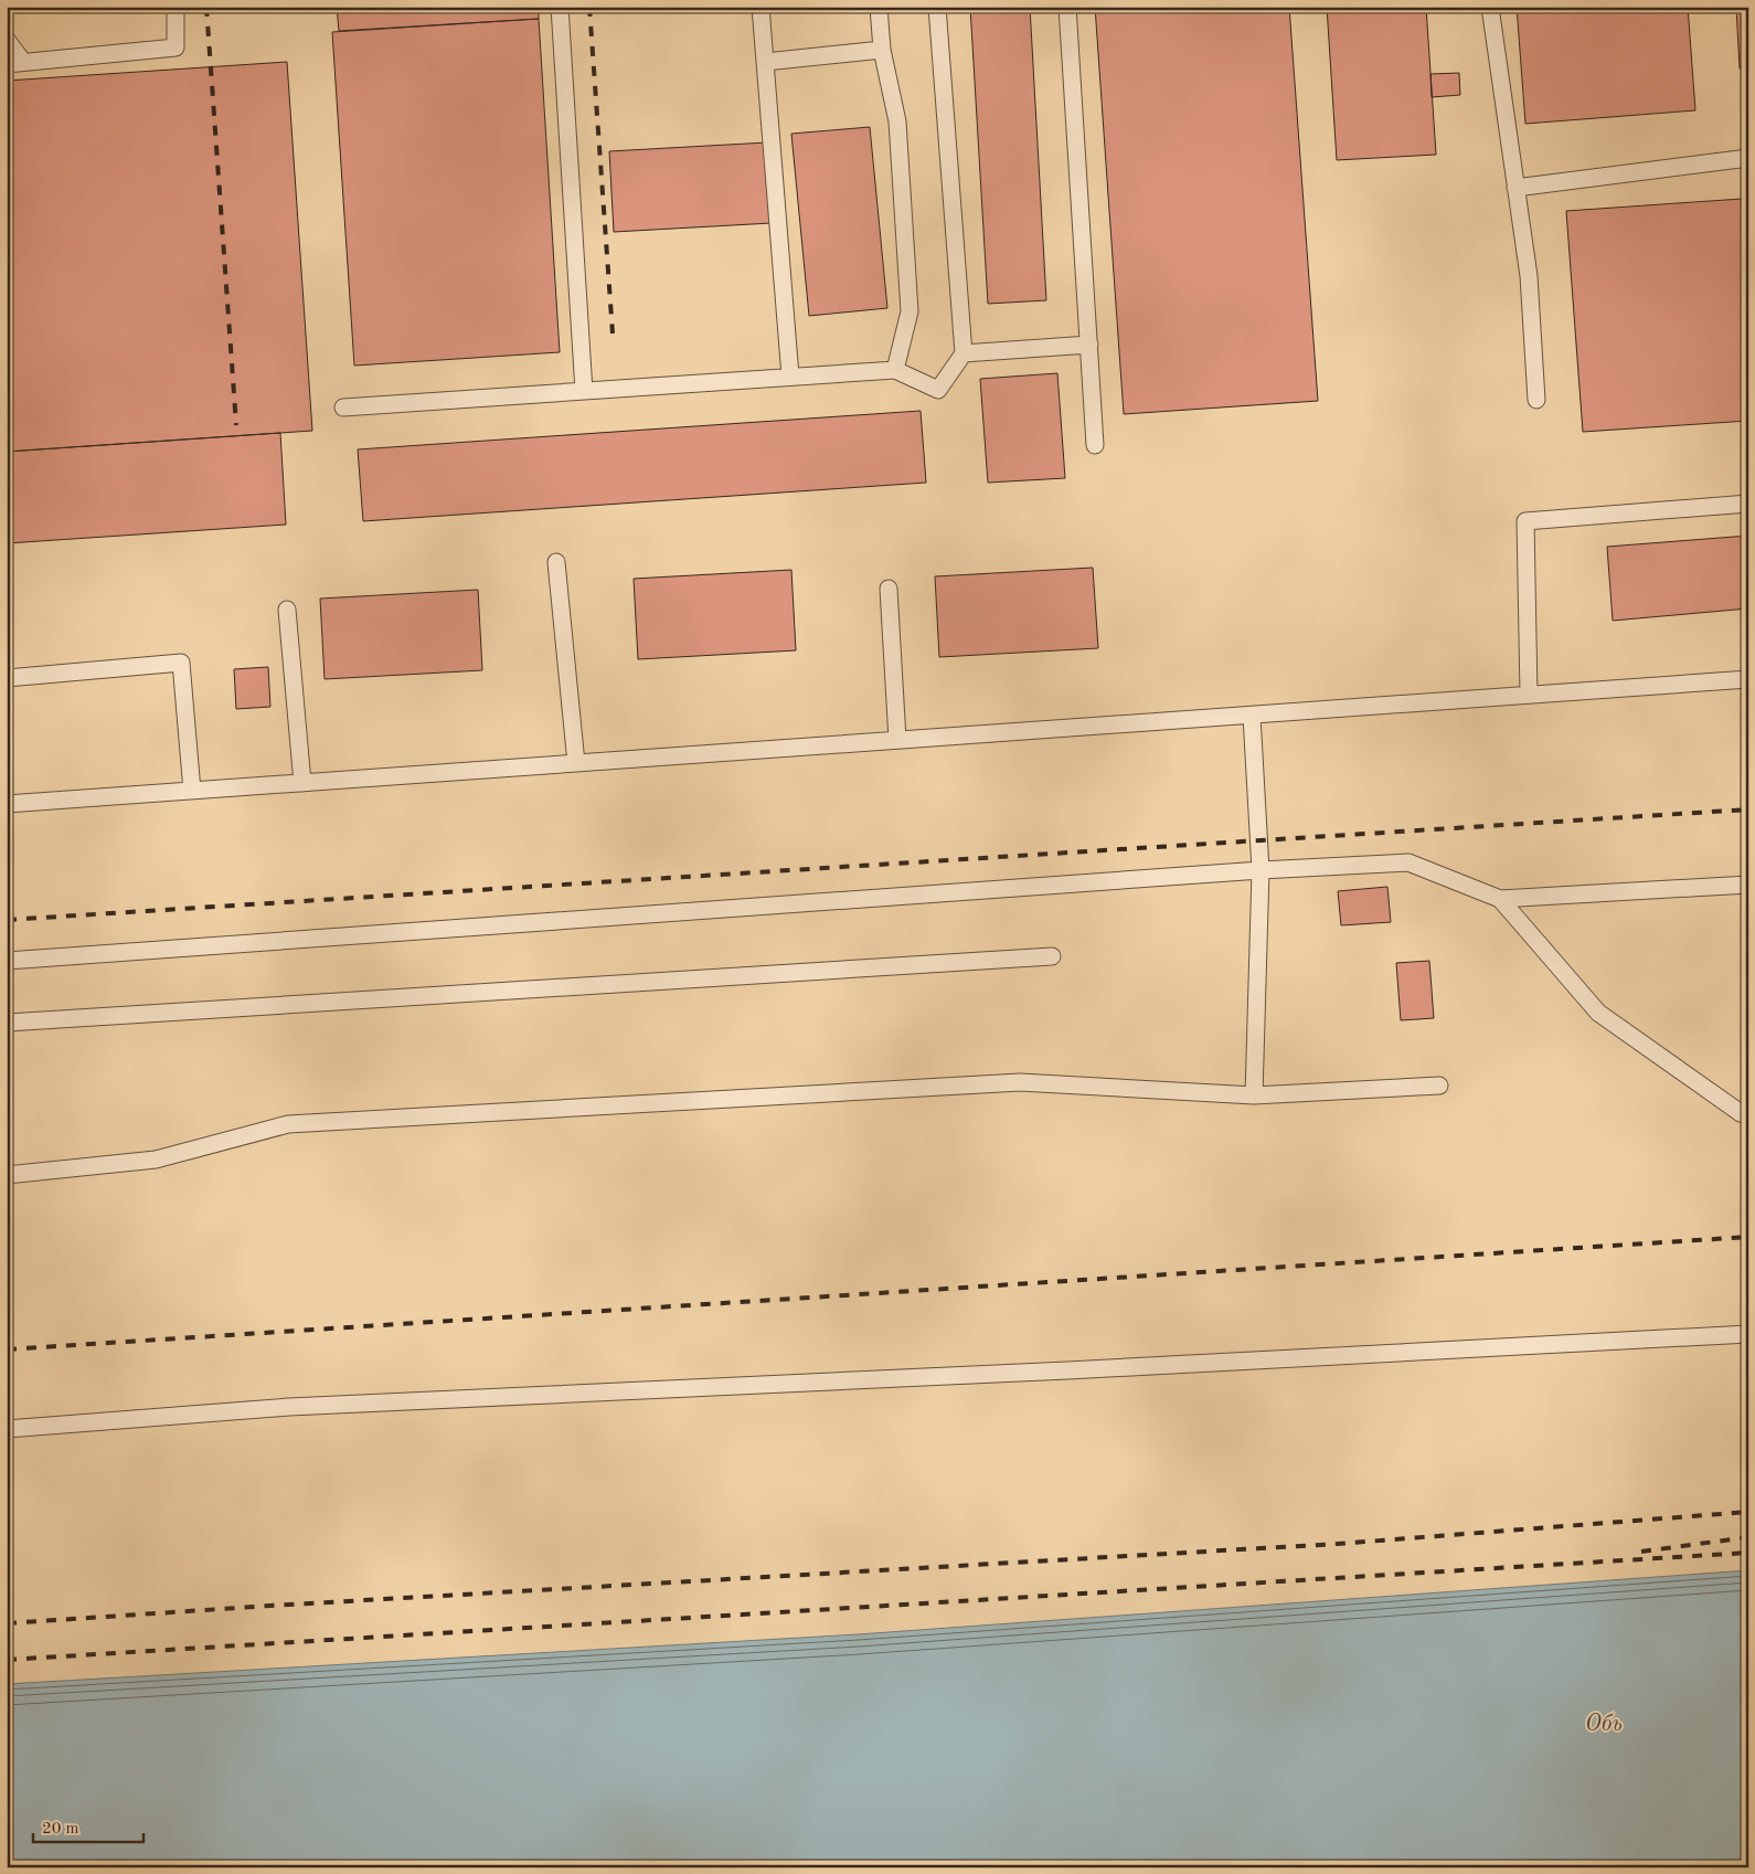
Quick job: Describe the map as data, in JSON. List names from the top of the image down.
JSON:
{
  "water": ["Обь"],
  "scale_bar": "20 m"
}
